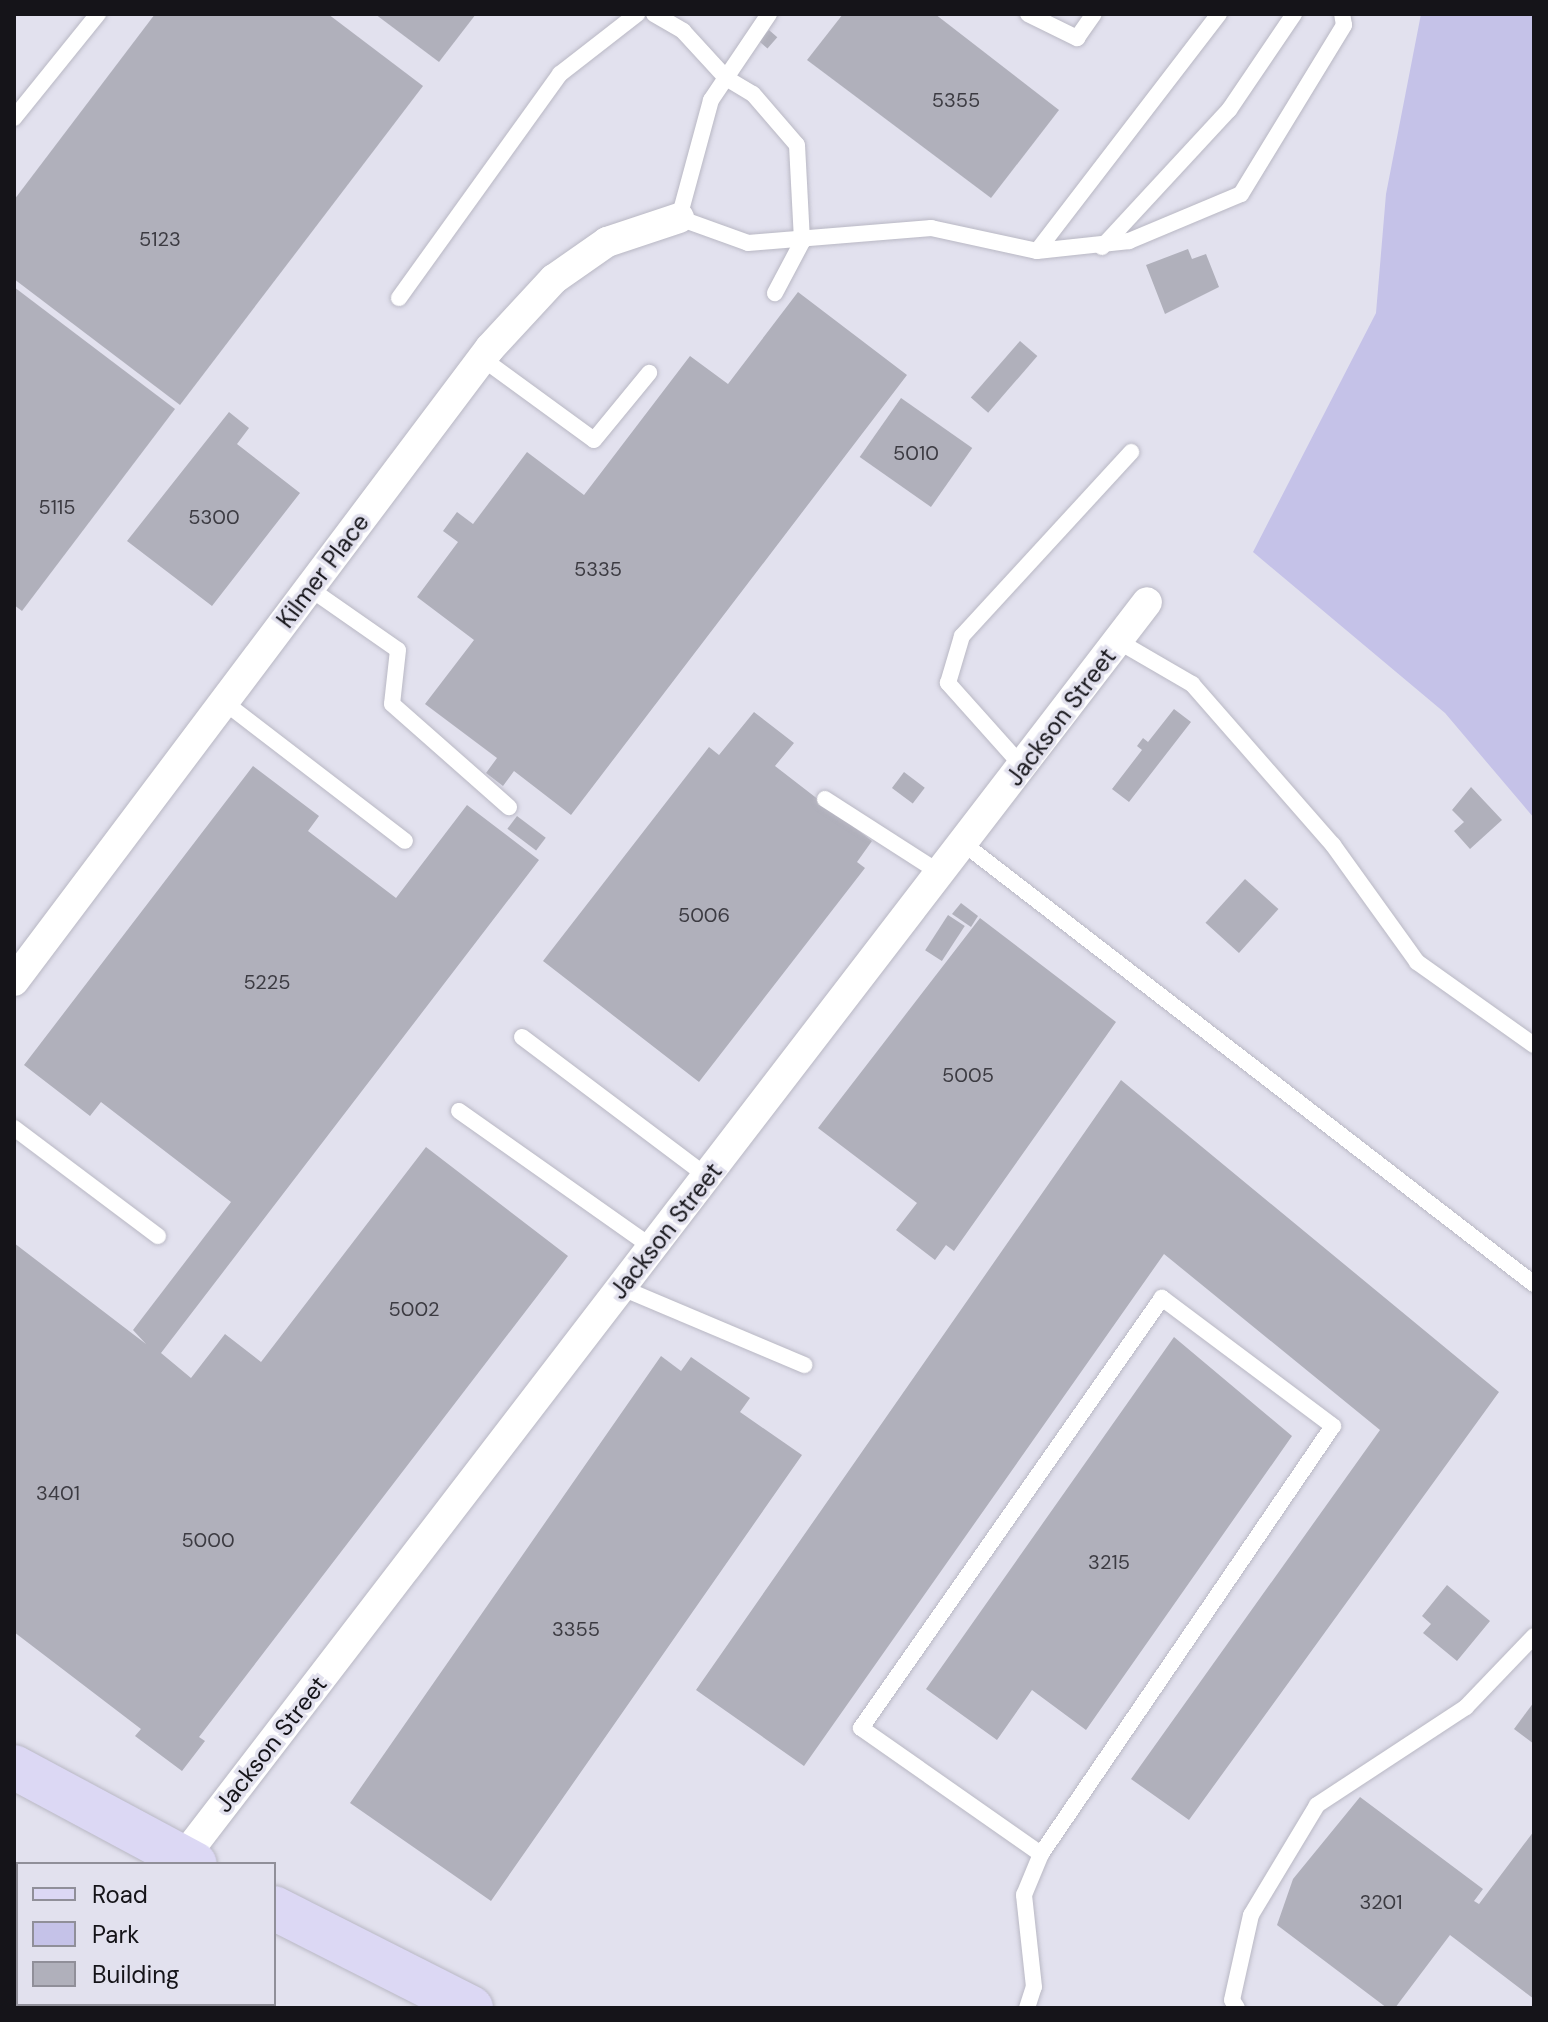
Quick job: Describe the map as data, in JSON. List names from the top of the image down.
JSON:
{
  "streets": {
    "street": ["Kilmer Place", "Jackson Street"]
  },
  "house_numbers": [
    "5355",
    "5123",
    "5010",
    "5115",
    "5300",
    "5335",
    "5006",
    "5225",
    "5005",
    "5002",
    "3401",
    "5000",
    "3215",
    "3355",
    "3201"
  ],
  "legend": ["Road", "Park", "Building"]
}
